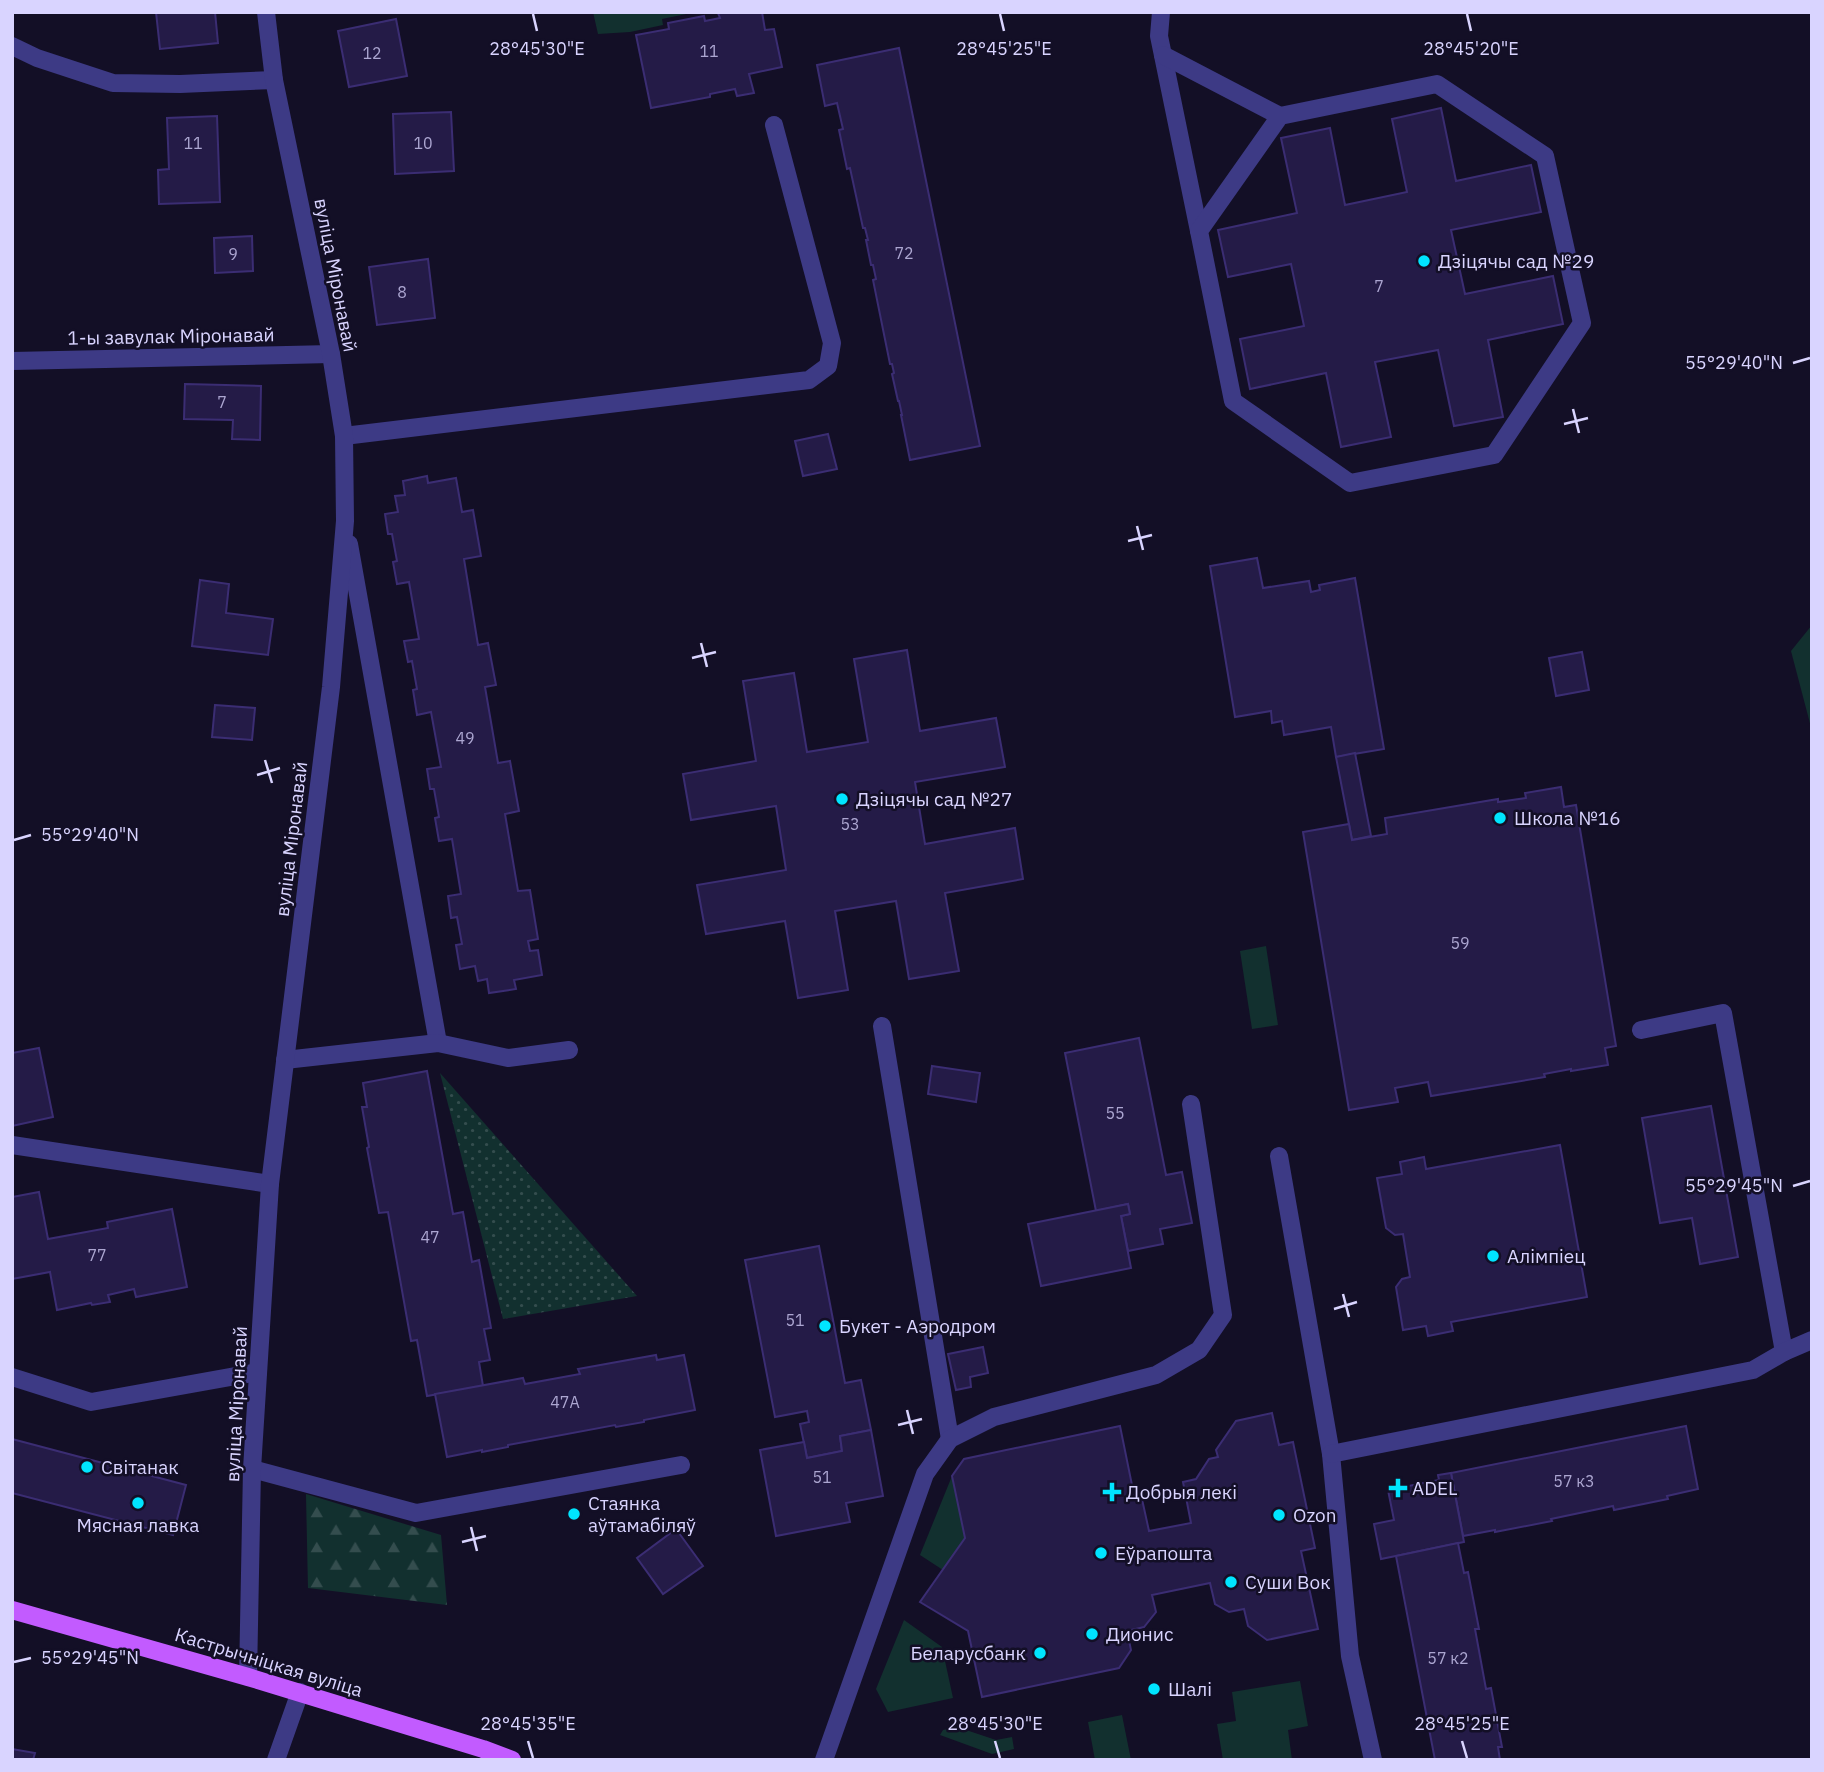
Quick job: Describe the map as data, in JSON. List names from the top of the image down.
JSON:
{
  "streets": {
    "main road": ["Кастрычніцкая вуліца"],
    "street": ["вуліца Міронавай", "1-ы завулак Міронавай"]
  },
  "crossings": [
    ["вуліца Міронавай", "1-ы завулак Міронавай"],
    ["вуліца Міронавай", "Кастрычніцкая вуліца"]
  ],
  "places": {
    "other": [
      "Дзіцячы сад №29",
      "Дзіцячы сад №27",
      "Школа №16",
      "Алімпіец",
      "Букет - Аэродром",
      "Світанак",
      "Мясная лавка",
      "Стаянка аўтамабіляў",
      "Ozon",
      "Еўрапошта",
      "Суши Вок",
      "Дионис",
      "Беларусбанк",
      "Шалі"
    ],
    "health": ["ADEL", "Добрыя лекі"]
  },
  "house_numbers": [
    "11",
    "12",
    "11",
    "10",
    "72",
    "9",
    "7",
    "8",
    "7",
    "49",
    "53",
    "59",
    "55",
    "47",
    "77",
    "51",
    "47А",
    "51",
    "57 к3",
    "57 к2"
  ],
  "coordinates": [
    "28°45'30\"E",
    "28°45'25\"E",
    "28°45'20\"E",
    "55°29'40\"N",
    "55°29'45\"N",
    "28°45'35\"E"
  ]
}
